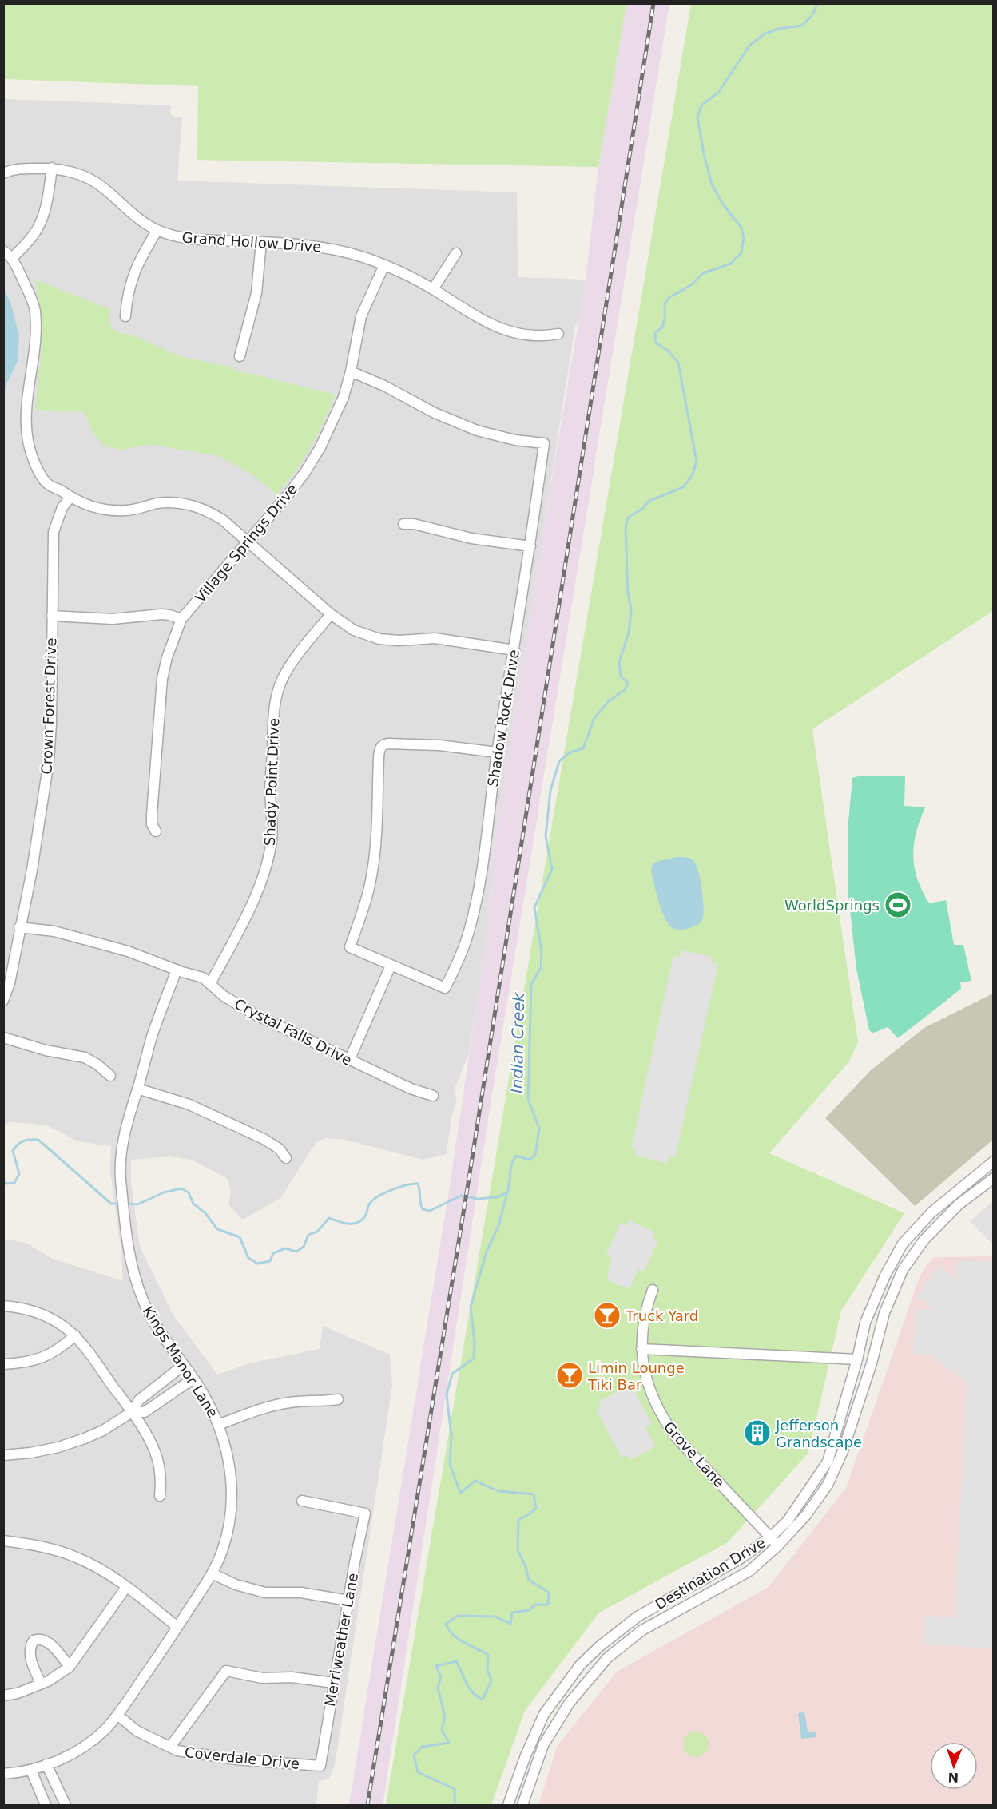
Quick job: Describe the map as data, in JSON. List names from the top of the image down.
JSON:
{
  "streets": {
    "street": [
      "Grand Hollow Drive",
      "Village Springs Drive",
      "Crown Forest Drive",
      "Shadow Rock Drive",
      "Shady Point Drive",
      "Crystal Falls Drive",
      "Kings Manor Lane",
      "Grove Lane",
      "Destination Drive",
      "Merriweather Lane",
      "Coverdale Drive"
    ]
  },
  "crossings": [
    ["Grand Hollow Drive", "Village Springs Drive"],
    ["Village Springs Drive", "Shadow Rock Drive"],
    ["Crown Forest Drive", "Crystal Falls Drive"],
    ["Shady Point Drive", "Crystal Falls Drive"],
    ["Crystal Falls Drive", "Kings Manor Lane"],
    ["Kings Manor Lane", "Coverdale Drive"],
    ["Grove Lane", "Destination Drive"],
    ["Merriweather Lane", "Coverdale Drive"]
  ],
  "water": ["Indian Creek"],
  "places": {
    "sports": ["WorldSprings"],
    "bar": ["Truck Yard", "Limin Lounge Tiki Bar"],
    "building": ["Jefferson Grandscape"]
  },
  "north": "bottom"
}
